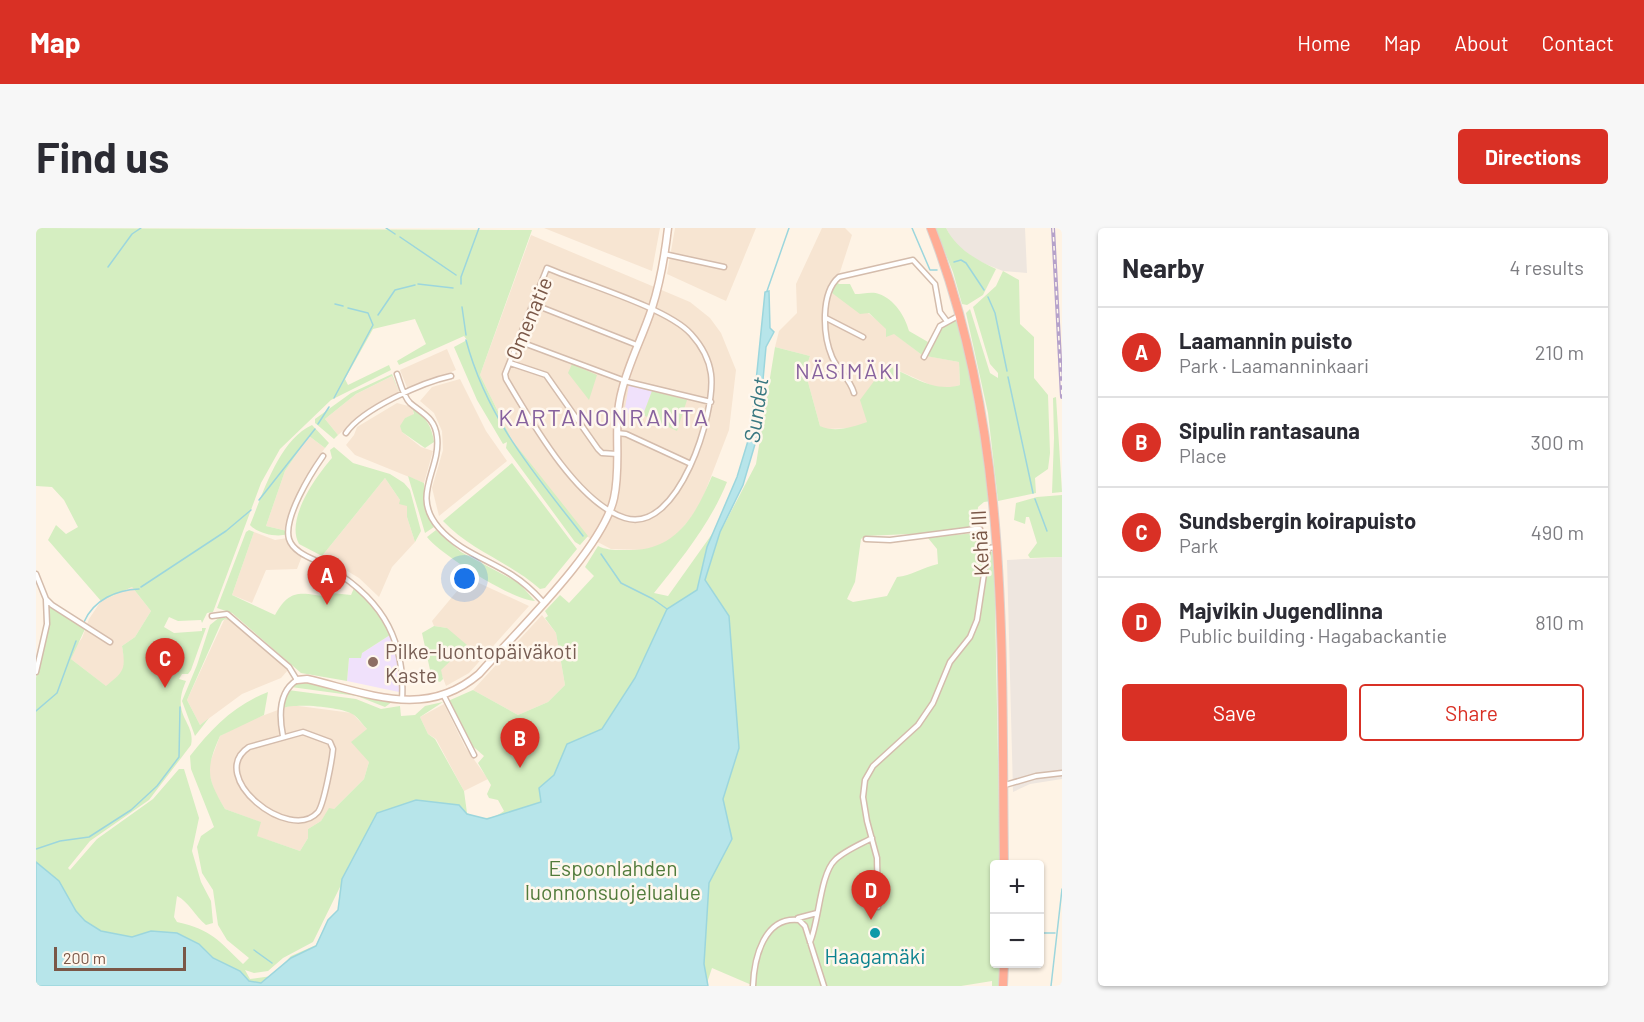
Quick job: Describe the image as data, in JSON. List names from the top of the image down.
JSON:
{
  "streets": {
    "highway": ["Kehä III"],
    "street": ["Omenatie"]
  },
  "districts": ["NÄSIMÄKI", "KARTANONRANTA"],
  "water": ["Sundet"],
  "parks": ["Espoonlahden luonnonsuojelualue"],
  "places": ["Pilke-luontopäiväkoti Kaste", "Haagamäki"],
  "scale_bar": "200 m",
  "page": {
    "header": "Map",
    "nav": [
      "Home",
      "Map",
      "About",
      "Contact"
    ],
    "buttons": [
      "Directions",
      ["Save", "Share"]
    ],
    "title": "Find us",
    "heading": ["Nearby", "4 results"],
    "list": [
      {
        "mark": "A",
        "name": "Laamannin puisto",
        "note": "Park · Laamanninkaari",
        "value": "210 m"
      },
      {
        "mark": "B",
        "name": "Sipulin rantasauna",
        "note": "Place",
        "value": "300 m"
      },
      {
        "mark": "C",
        "name": "Sundsbergin koirapuisto",
        "note": "Park",
        "value": "490 m"
      },
      {
        "mark": "D",
        "name": "Majvikin Jugendlinna",
        "note": "Public building · Hagabackantie",
        "value": "810 m"
      }
    ],
    "pins": [
      "A",
      "C",
      "B",
      "D"
    ],
    "map_buttons": ["+", "−"],
    "scale": "200 m"
  }
}
